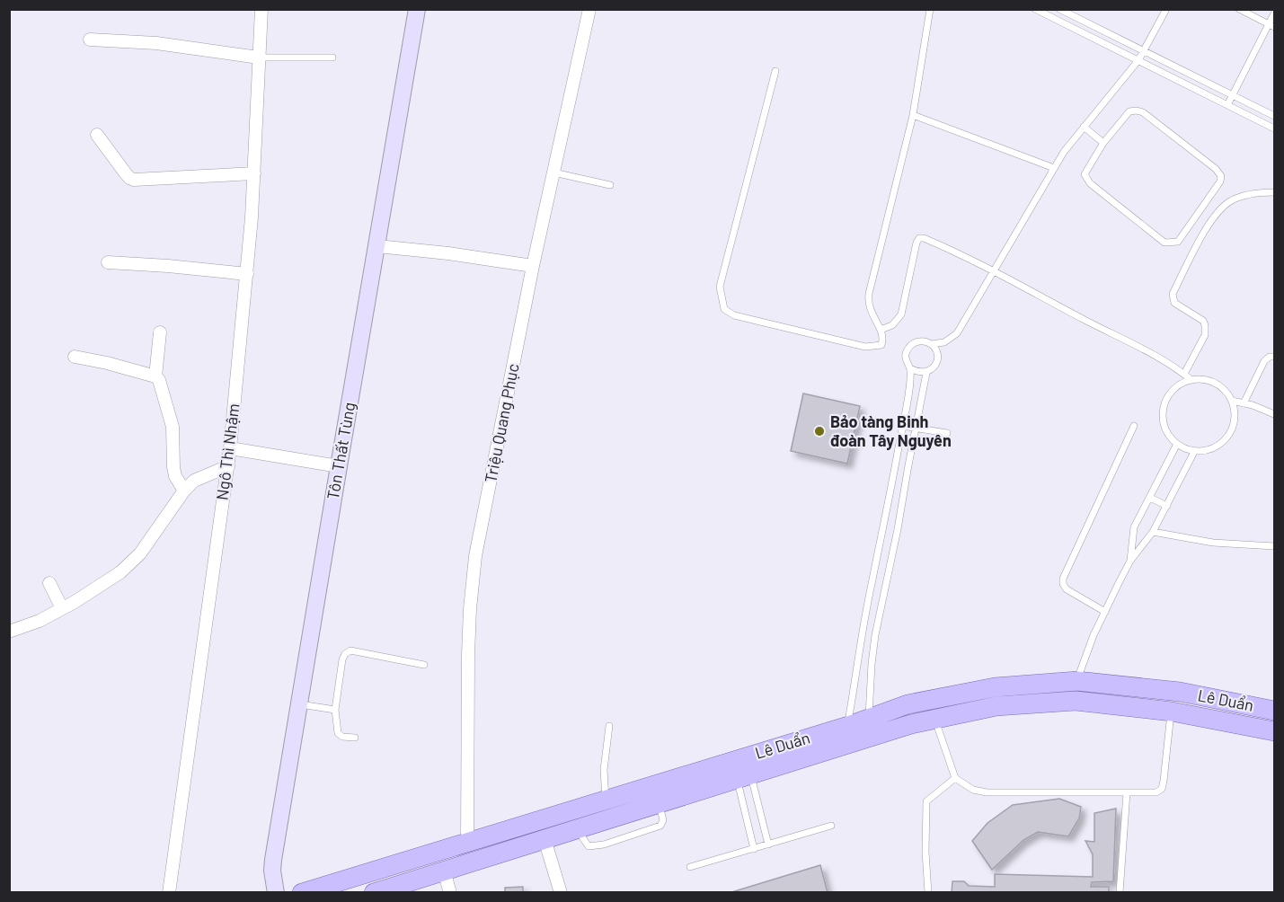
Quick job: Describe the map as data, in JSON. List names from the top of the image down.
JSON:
{
  "streets": {
    "main road": ["Lê Duẩn"],
    "street": ["Triệu Quang Phục", "Tôn Thất Tùng", "Ngô Thì Nhậm"]
  },
  "crossings": [
    ["Triệu Quang Phục", "Lê Duẩn"]
  ],
  "places": ["Bảo tàng Binh đoàn Tây Nguyên"]
}
